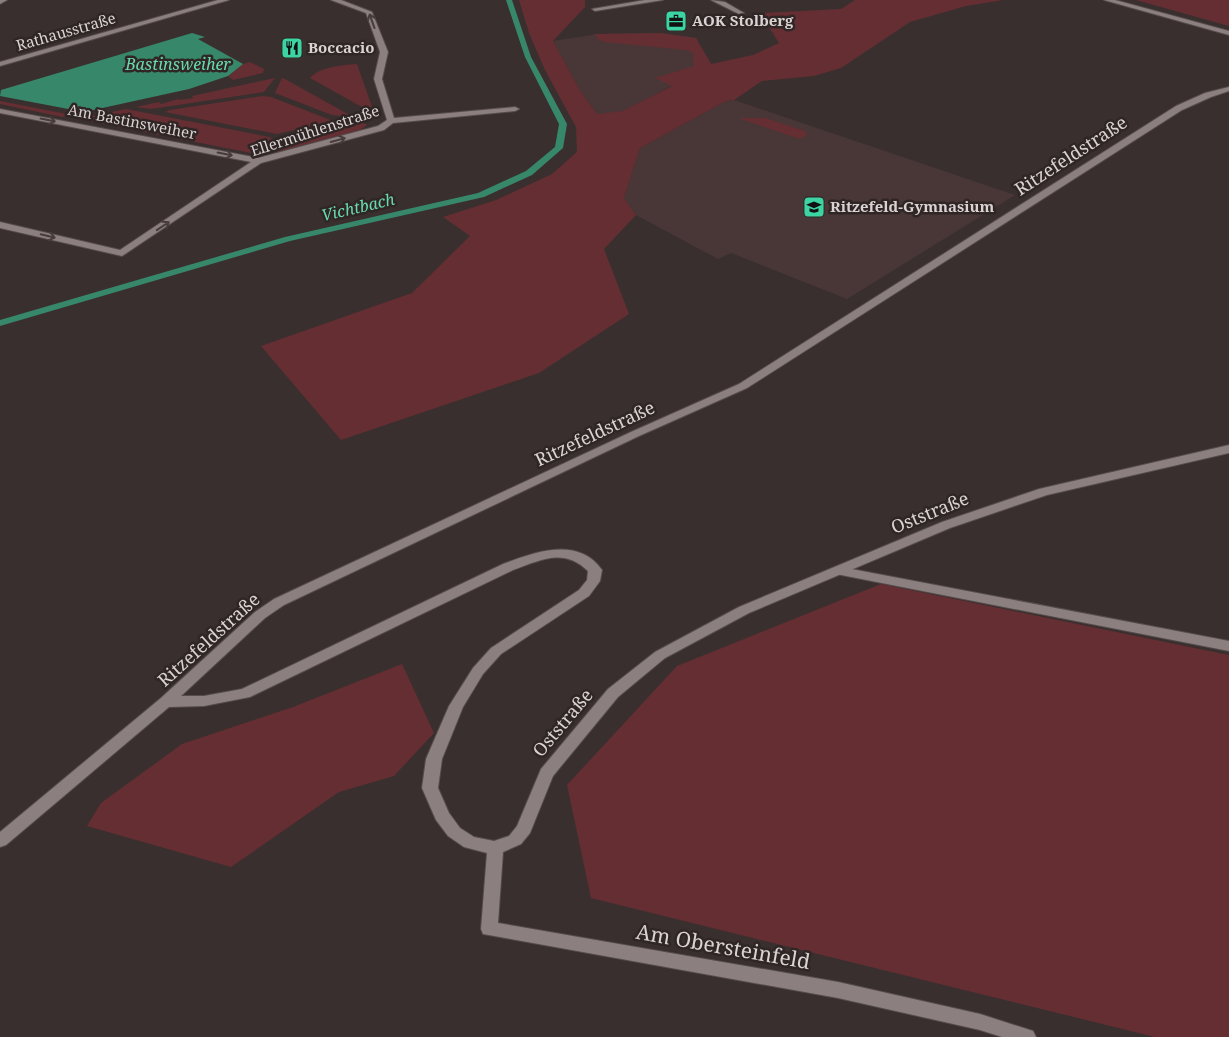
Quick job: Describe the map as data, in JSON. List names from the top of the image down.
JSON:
{
  "streets": {
    "street": [
      "Rathausstraße",
      "Am Bastinsweiher",
      "Ellermühlenstraße",
      "Ritzefeldstraße",
      "Oststraße",
      "Am Obersteinfeld"
    ]
  },
  "crossings": [
    ["Am Bastinsweiher", "Ellermühlenstraße"],
    ["Oststraße", "Am Obersteinfeld"]
  ],
  "one_way": ["Am Bastinsweiher"],
  "water": ["Bastinsweiher", "Vichtbach"],
  "places": {
    "office": ["AOK Stolberg"],
    "restaurant": ["Boccacio"],
    "school or university": ["Ritzefeld-Gymnasium"]
  }
}
